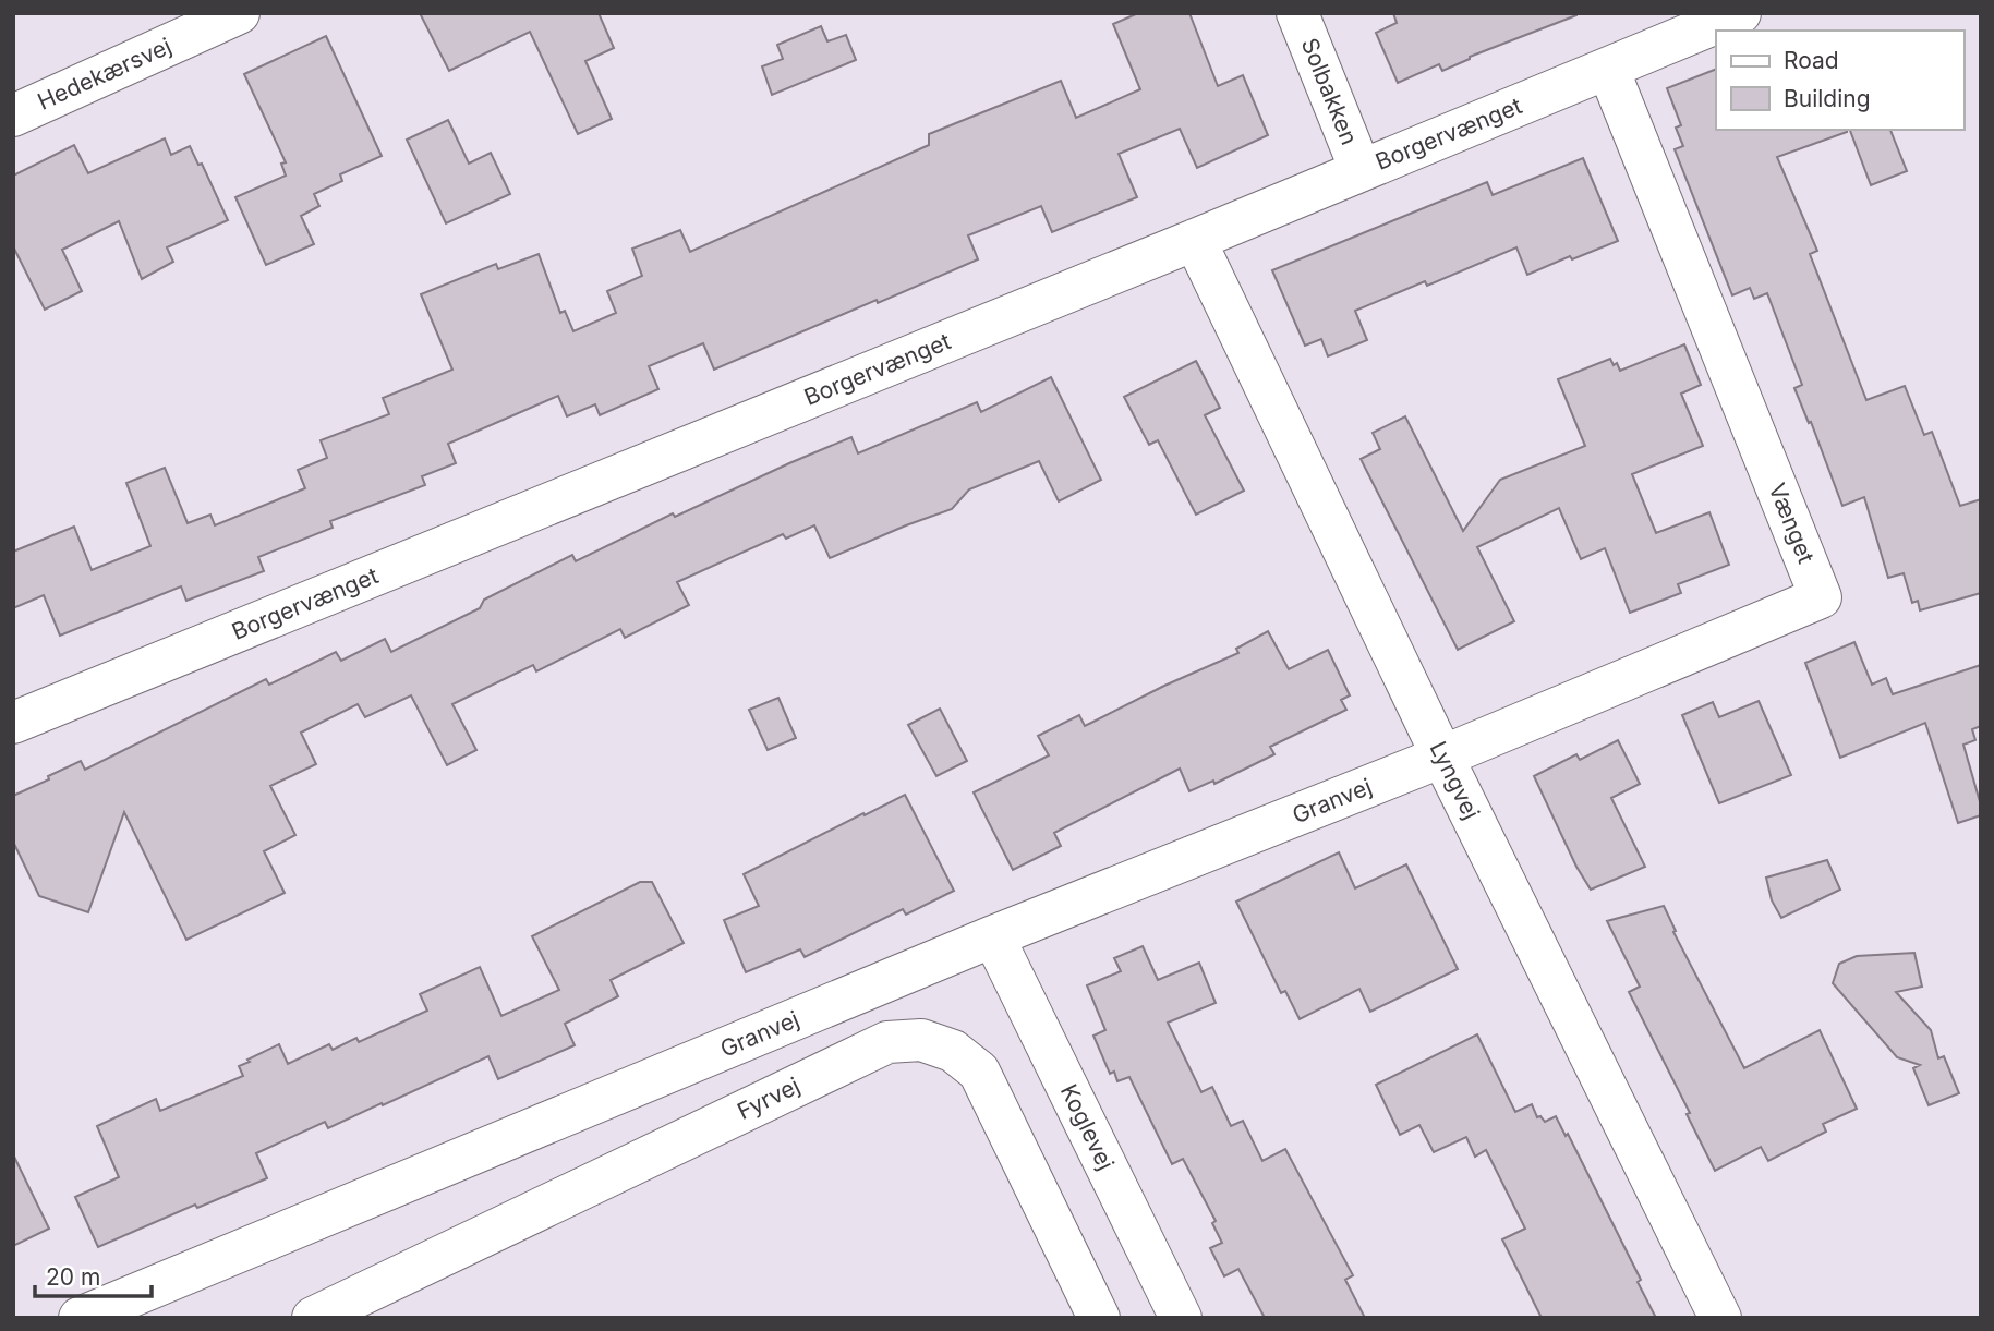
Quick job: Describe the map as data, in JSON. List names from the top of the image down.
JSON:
{
  "streets": {
    "street": [
      "Hedekærsvej",
      "Solbakken",
      "Borgervænget",
      "Vænget",
      "Lyngvej",
      "Granvej",
      "Fyrvej",
      "Koglevej"
    ]
  },
  "crossings": [
    ["Solbakken", "Borgervænget"],
    ["Borgervænget", "Vænget"],
    ["Borgervænget", "Lyngvej"],
    ["Vænget", "Lyngvej"],
    ["Vænget", "Granvej"],
    ["Lyngvej", "Granvej"],
    ["Granvej", "Koglevej"]
  ],
  "legend": ["Road", "Building"],
  "scale_bar": "20 m"
}
